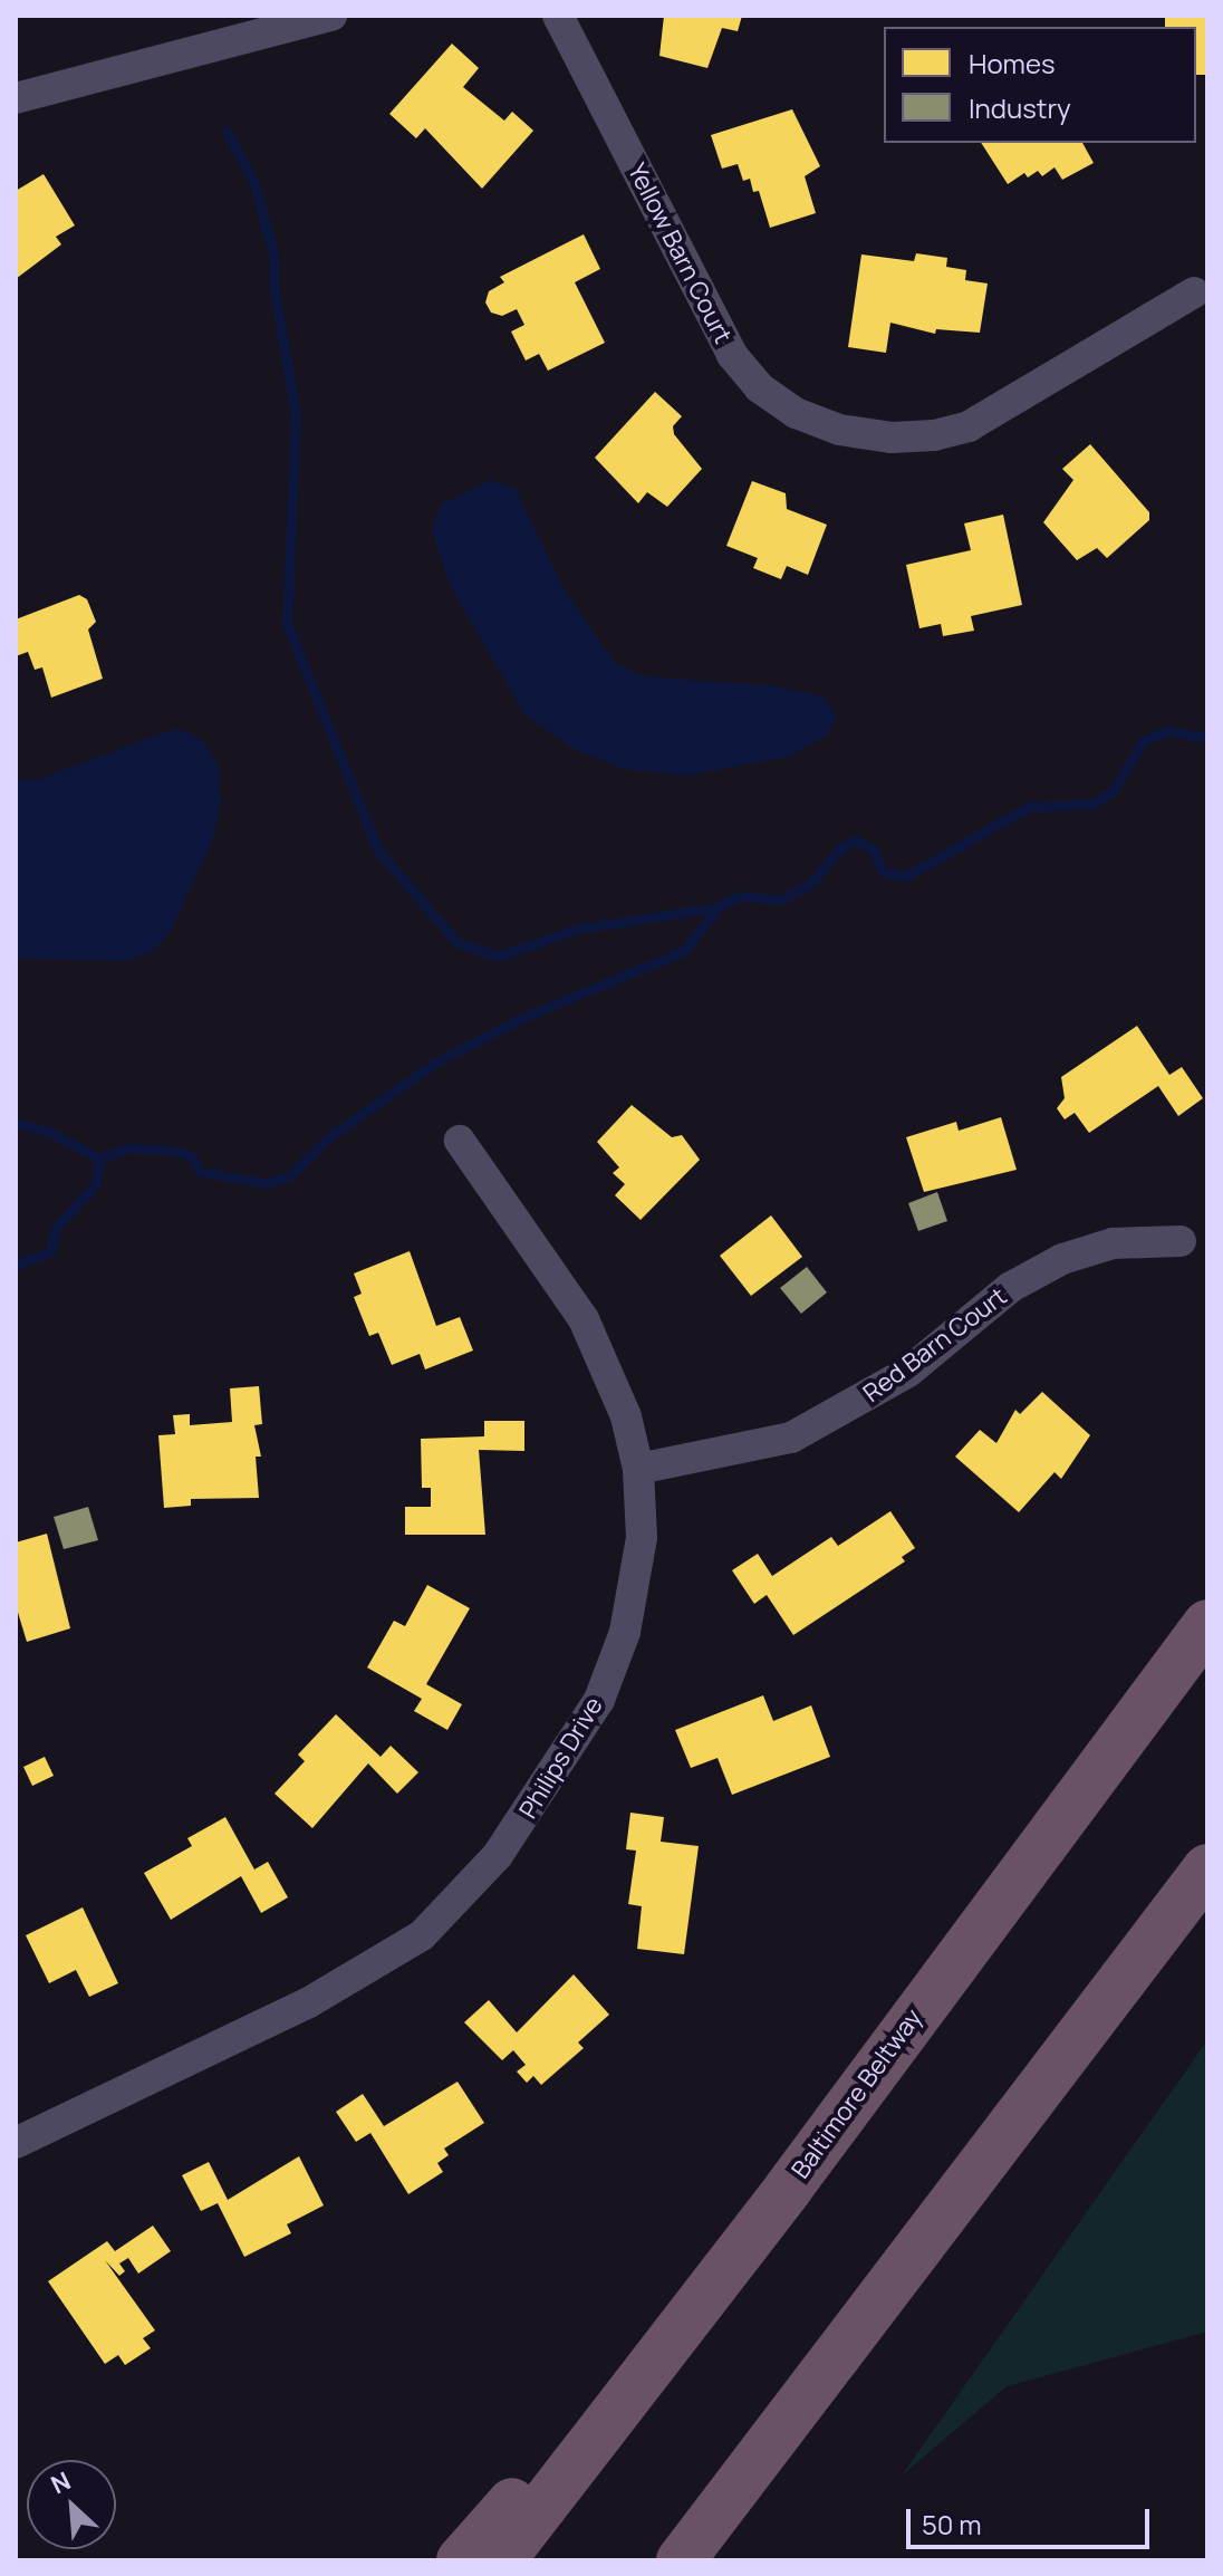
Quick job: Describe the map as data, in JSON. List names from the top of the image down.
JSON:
{
  "streets": {
    "highway": ["Baltimore Beltway"],
    "street": ["Yellow Barn Court", "Red Barn Court", "Philips Drive"]
  },
  "crossings": [
    ["Red Barn Court", "Philips Drive"]
  ],
  "legend": ["Homes", "Industry"],
  "scale_bar": "50 m",
  "north": "top left"
}
